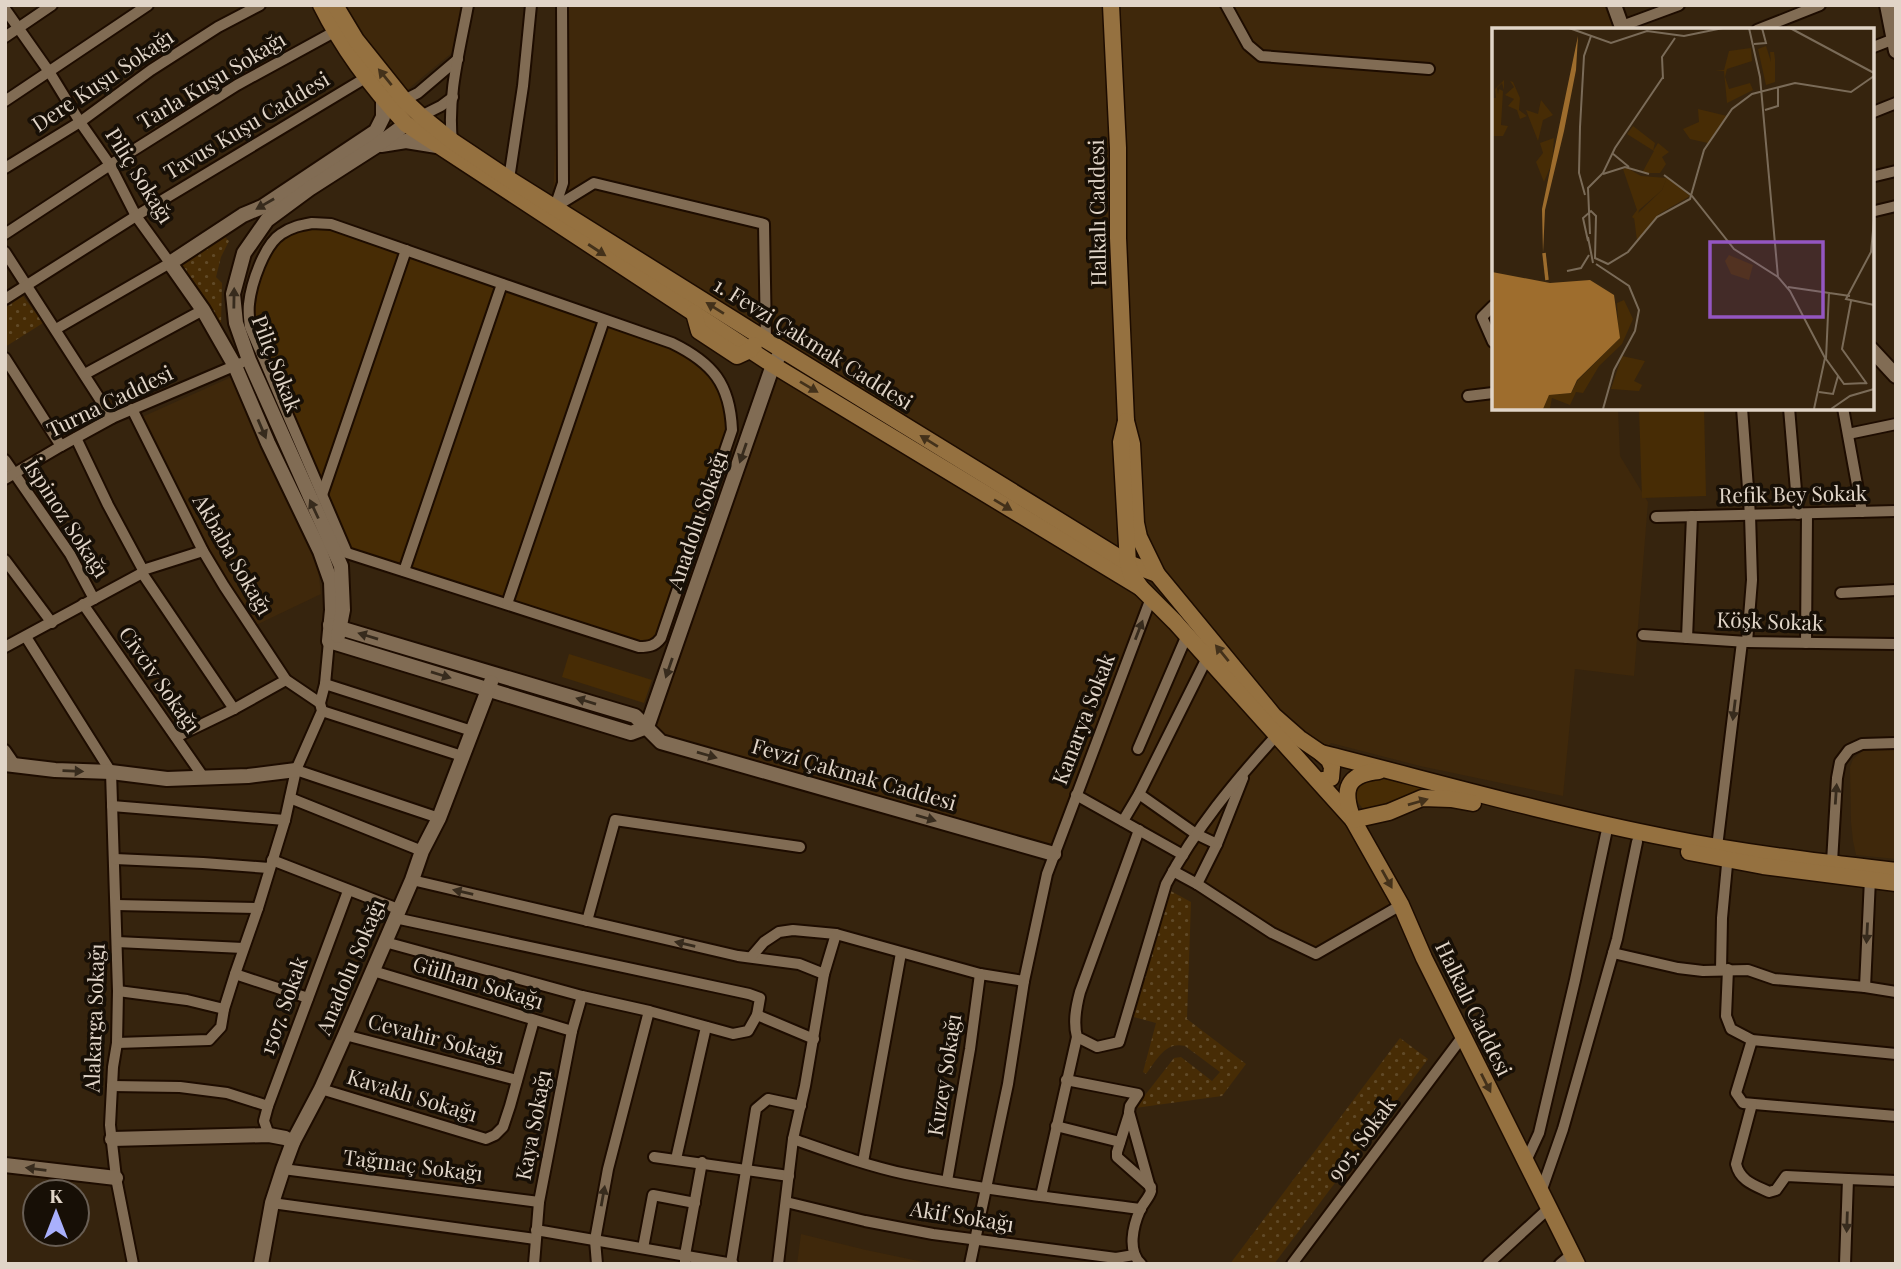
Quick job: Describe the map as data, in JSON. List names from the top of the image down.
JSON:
{
  "streets": {
    "main road": ["Halkalı Caddesi", "1. Fevzi Çakmak Caddesi"],
    "street": [
      "Dere Kuşu Sokağı",
      "Tarla Kuşu Sokağı",
      "Tavus Kuşu Caddesi",
      "Piliç Sokağı",
      "Piliç Sokak",
      "Turna Caddesi",
      "Refik Bey Sokak",
      "İspinoz Sokağı",
      "Anadolu Sokağı",
      "Akbaba Sokağı",
      "Köşk Sokak",
      "Civciv Sokağı",
      "Kanarya Sokak",
      "Fevzi Çakmak Caddesi",
      "Gülhan Sokağı",
      "1507. Sokak",
      "Alakarga Sokağı",
      "Cevahir Sokağı",
      "Kuzey Sokağı",
      "Kavaklı Sokağı",
      "Kaya Sokağı",
      "905. Sokak",
      "Tağmaç Sokağı",
      "Akif Sokağı"
    ]
  },
  "crossings": [
    ["Dere Kuşu Sokağı", "Piliç Sokağı"],
    ["Tarla Kuşu Sokağı", "Piliç Sokağı"],
    ["Tavus Kuşu Caddesi", "Piliç Sokağı"],
    ["Piliç Sokağı", "Piliç Sokak"],
    ["Piliç Sokağı", "Turna Caddesi"],
    ["Halkalı Caddesi", "1. Fevzi Çakmak Caddesi"],
    ["Halkalı Caddesi", "Kanarya Sokak"],
    ["Halkalı Caddesi", "905. Sokak"],
    ["1. Fevzi Çakmak Caddesi", "Anadolu Sokağı"],
    ["Piliç Sokak", "Turna Caddesi"],
    ["Turna Caddesi", "İspinoz Sokağı"],
    ["Turna Caddesi", "Akbaba Sokağı"],
    ["Refik Bey Sokak", "Köşk Sokak"],
    ["İspinoz Sokağı", "Civciv Sokağı"],
    ["Anadolu Sokağı", "Akbaba Sokağı"],
    ["Anadolu Sokağı", "Fevzi Çakmak Caddesi"],
    ["Anadolu Sokağı", "Gülhan Sokağı"],
    ["Anadolu Sokağı", "Cevahir Sokağı"],
    ["Anadolu Sokağı", "Kavaklı Sokağı"],
    ["Anadolu Sokağı", "Tağmaç Sokağı"],
    ["Kanarya Sokak", "Fevzi Çakmak Caddesi"],
    ["Kanarya Sokak", "Akif Sokağı"],
    ["Gülhan Sokağı", "Kavaklı Sokağı"],
    ["Gülhan Sokağı", "Kaya Sokağı"],
    ["Cevahir Sokağı", "Kavaklı Sokağı"],
    ["Kaya Sokağı", "Tağmaç Sokağı"]
  ],
  "one_way": ["Anadolu Sokağı", "Fevzi Çakmak Caddesi"],
  "north": "top"
}
